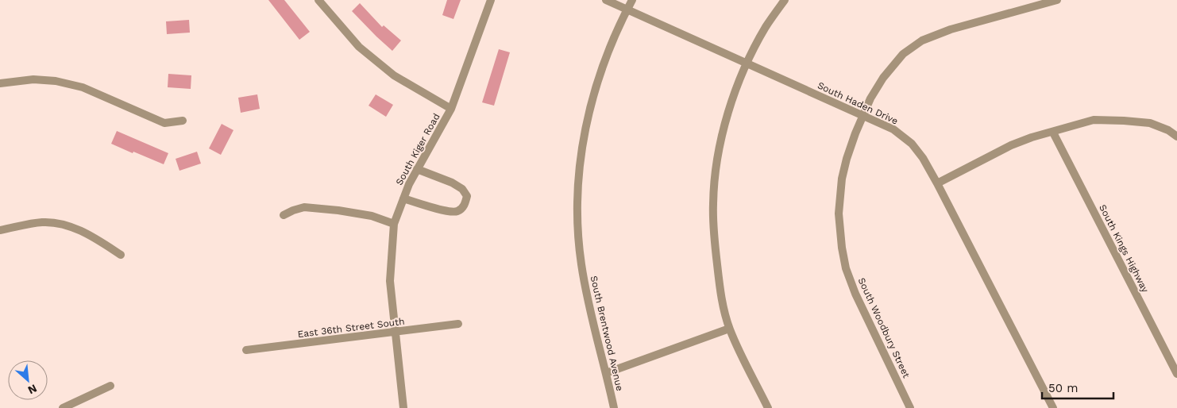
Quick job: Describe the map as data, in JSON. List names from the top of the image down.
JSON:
{
  "streets": {
    "street": [
      "South Haden Drive",
      "South Kiger Road",
      "South Kings Highway",
      "East 36th Street South",
      "South Woodbury Street",
      "South Brentwood Avenue"
    ]
  },
  "crossings": [
    ["South Haden Drive", "South Woodbury Street"],
    ["South Haden Drive", "South Brentwood Avenue"],
    ["South Kiger Road", "East 36th Street South"]
  ],
  "scale_bar": "50 m",
  "north": "bottom right"
}
